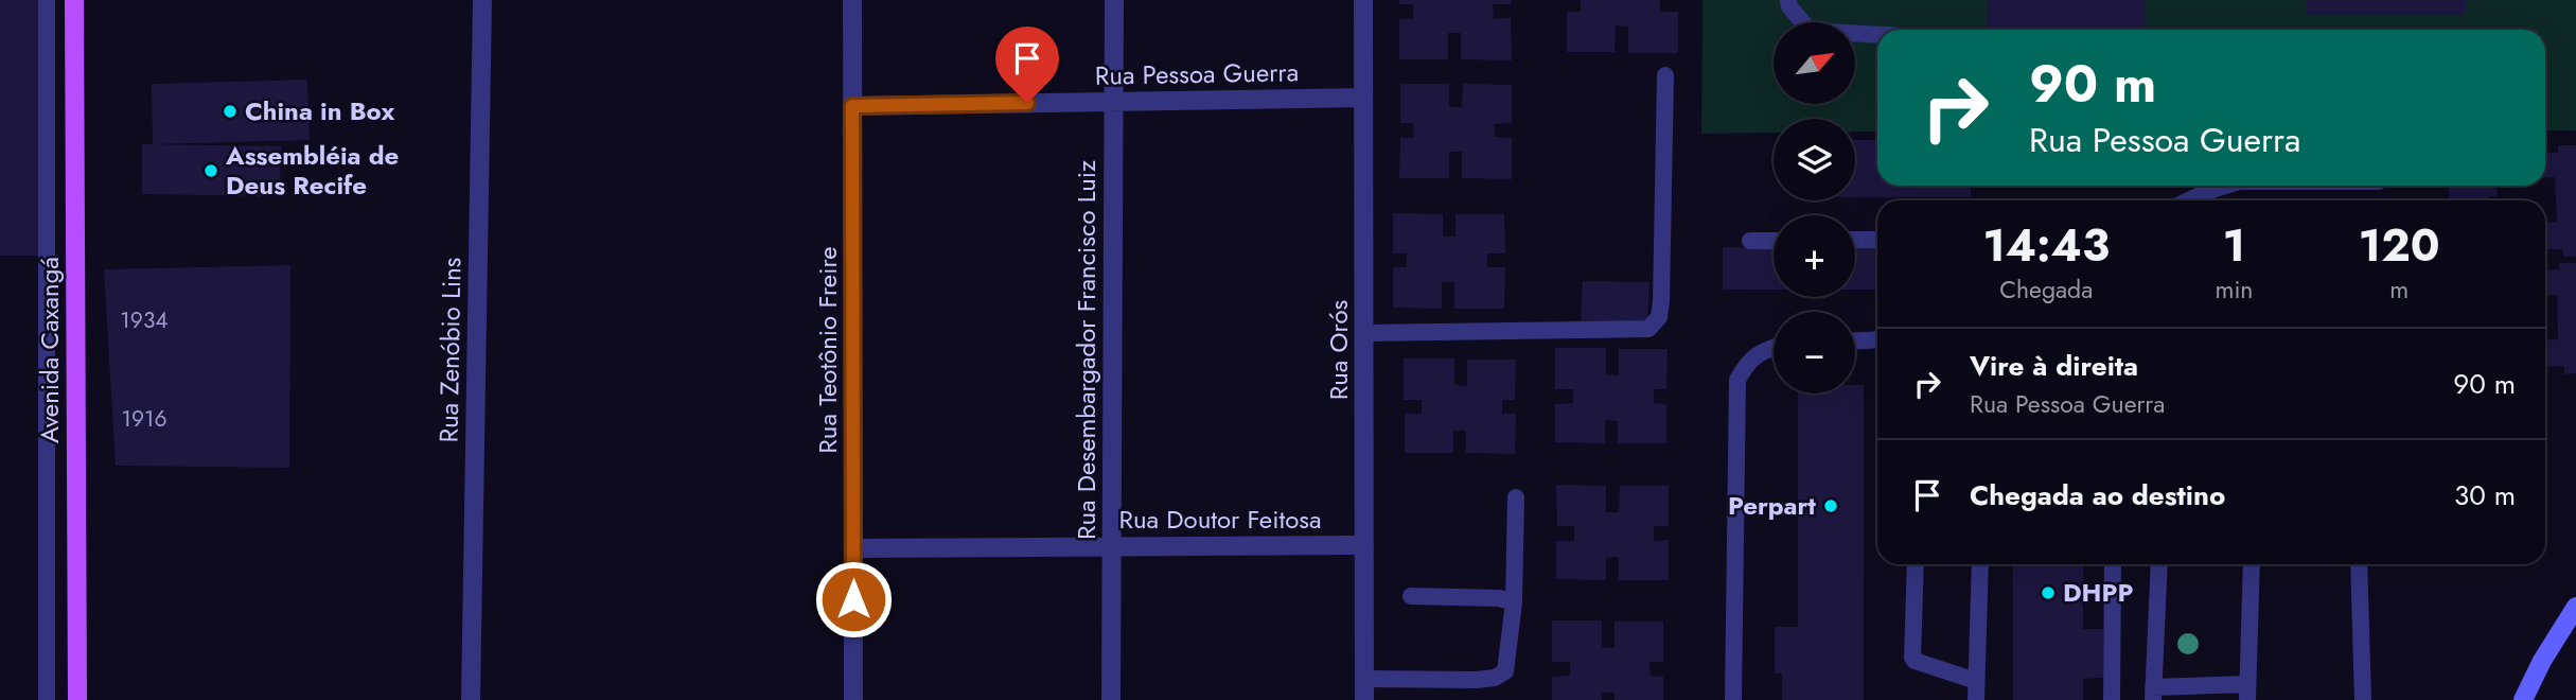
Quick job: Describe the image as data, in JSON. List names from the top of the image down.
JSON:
{
  "streets": {
    "main road": ["Avenida Caxangá"],
    "street": [
      "Rua Pessoa Guerra",
      "Rua Zenóbio Lins",
      "Rua Teotônio Freire",
      "Rua Desembargador Francisco Luiz",
      "Rua Orós",
      "Rua Doutor Feitosa"
    ]
  },
  "crossings": [
    ["Rua Pessoa Guerra", "Rua Teotônio Freire"],
    ["Rua Pessoa Guerra", "Rua Desembargador Francisco Luiz"],
    ["Rua Pessoa Guerra", "Rua Orós"],
    ["Rua Teotônio Freire", "Rua Doutor Feitosa"],
    ["Rua Desembargador Francisco Luiz", "Rua Doutor Feitosa"],
    ["Rua Orós", "Rua Doutor Feitosa"]
  ],
  "places": [
    "China in Box",
    "Assembléia de Deus Recife",
    "Perpart",
    "DHPP"
  ],
  "house_numbers": ["1934", "1916"],
  "north": "top right",
  "page": {
    "map_buttons": ["+", "−"],
    "turn": ["90 m", "Rua Pessoa Guerra"],
    "eta": [
      "14:43",
      "Chegada",
      "1",
      "min",
      "120",
      "m"
    ],
    "list": [
      {
        "name": "Vire à direita",
        "note": "Rua Pessoa Guerra",
        "value": "90 m"
      },
      {
        "name": "Chegada ao destino",
        "value": "30 m"
      }
    ]
  }
}
